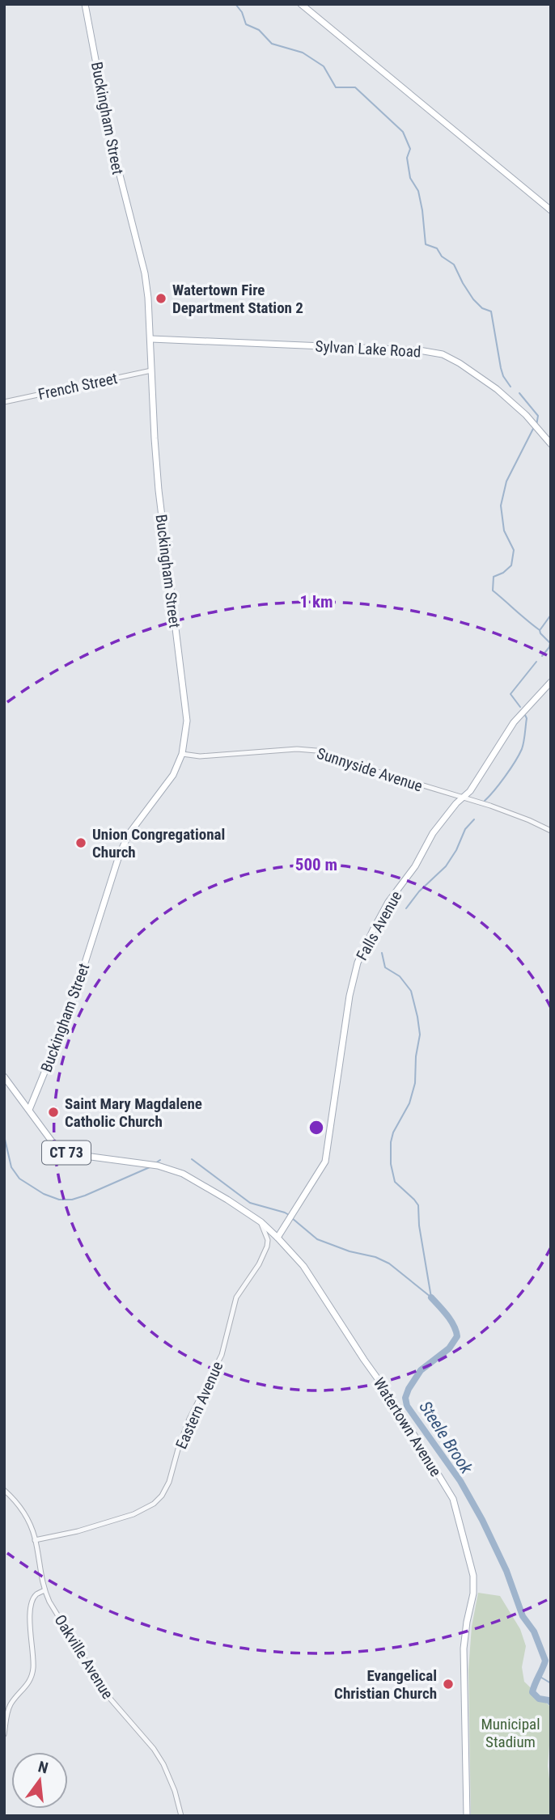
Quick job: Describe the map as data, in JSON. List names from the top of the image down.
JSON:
{
  "streets": {
    "main road": [
      "Buckingham Street",
      "Sylvan Lake Road",
      "Falls Avenue",
      "CT 73",
      "Watertown Avenue"
    ],
    "street": [
      "French Street",
      "Sunnyside Avenue",
      "Eastern Avenue",
      "Oakville Avenue"
    ]
  },
  "crossings": [
    ["Buckingham Street", "Sylvan Lake Road"],
    ["Buckingham Street", "French Street"],
    ["Buckingham Street", "Sunnyside Avenue"],
    ["Buckingham Street", "CT 73"],
    ["Buckingham Street", "Watertown Avenue"],
    ["Sunnyside Avenue", "Falls Avenue"],
    ["Falls Avenue", "Watertown Avenue"],
    ["CT 73", "Watertown Avenue"],
    ["Eastern Avenue", "Watertown Avenue"],
    ["Eastern Avenue", "Oakville Avenue"]
  ],
  "water": ["Steele Brook"],
  "parks": ["Municipal Stadium"],
  "places": [
    "Watertown Fire Department Station 2",
    "Union Congregational Church",
    "Saint Mary Magdalene Catholic Church",
    "Evangelical Christian Church"
  ],
  "north": "top",
  "rings": ["1 km", "500 m"]
}
